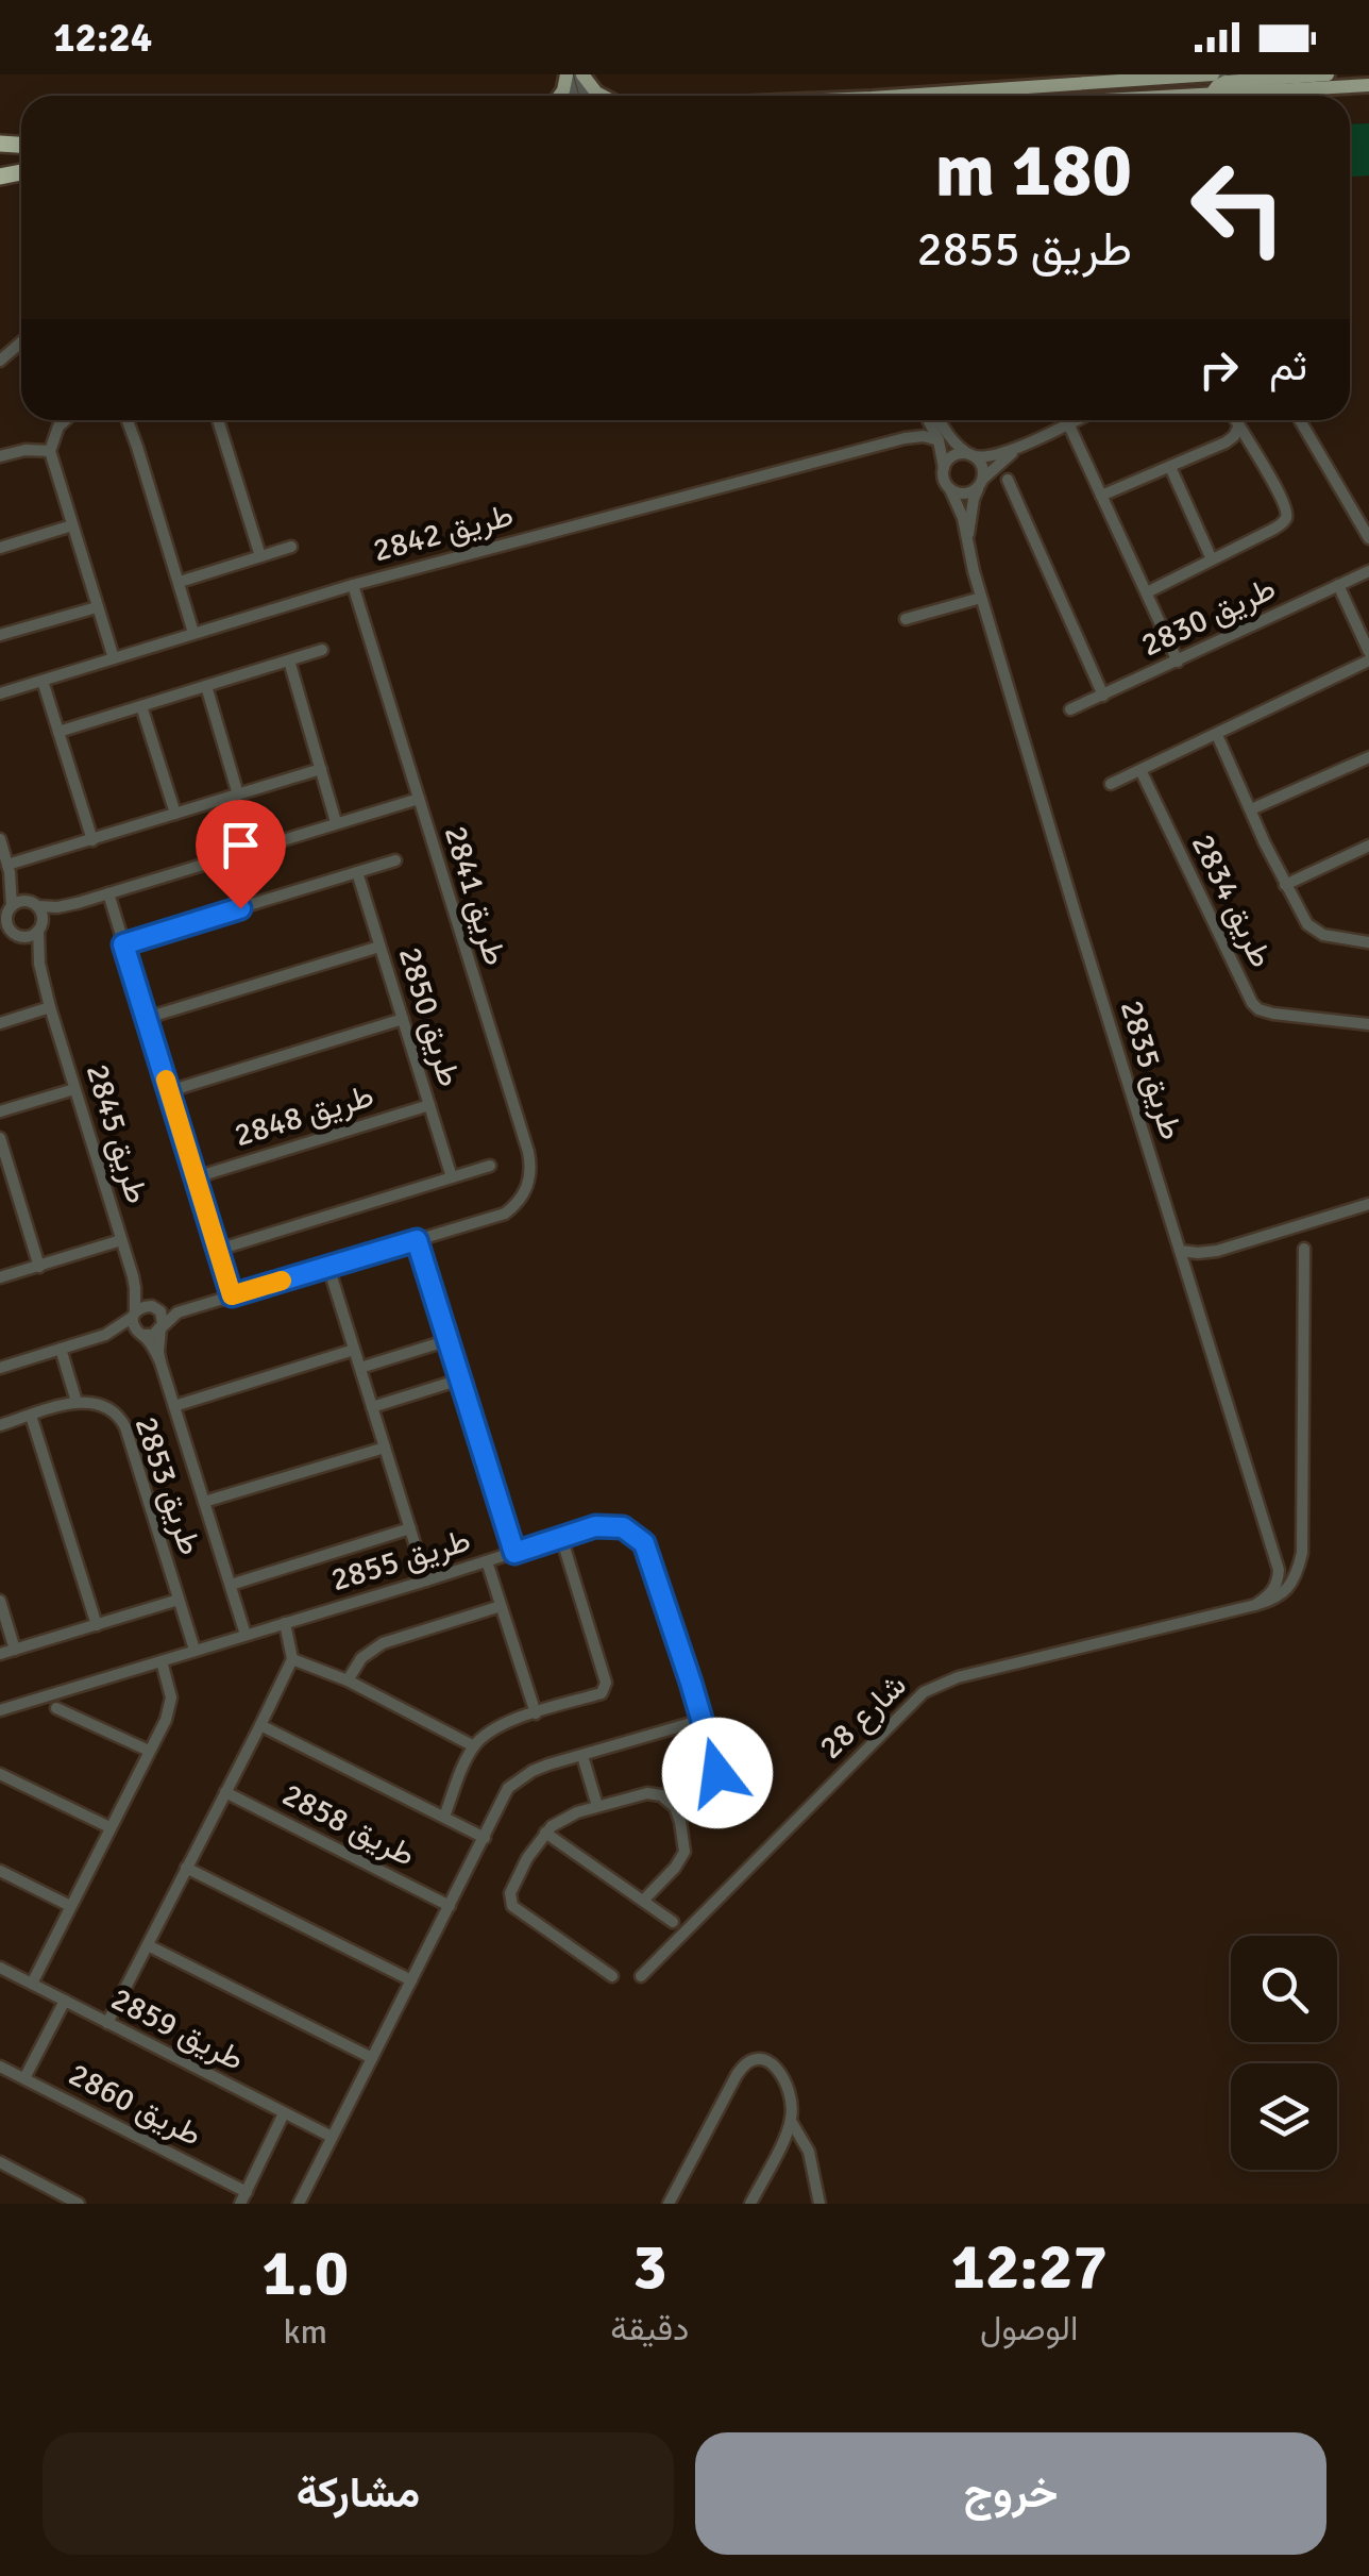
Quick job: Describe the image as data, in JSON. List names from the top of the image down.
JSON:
{
  "streets": {
    "street": [
      "طريق 2842",
      "طريق 2830",
      "طريق 2841",
      "طريق 2834",
      "طريق 2850",
      "طريق 2835",
      "طريق 2848",
      "طريق 2845",
      "طريق 2853",
      "طريق 2855",
      "شارع 28",
      "طريق 2858",
      "طريق 2859",
      "طريق 2860"
    ]
  },
  "crossings": [
    ["طريق 2842", "طريق 2841"],
    ["طريق 2850", "طريق 2848"],
    ["طريق 2835", "شارع 28"],
    ["طريق 2853", "طريق 2855"]
  ],
  "page": {
    "status": "12:24",
    "turn": ["180 m", "طريق 2855"],
    "then": "ثم",
    "eta": [
      "12:27",
      "الوصول",
      "3",
      "دقيقة",
      "1.0",
      "km"
    ],
    "buttons": ["خروج", "مشاركة"]
  }
}
